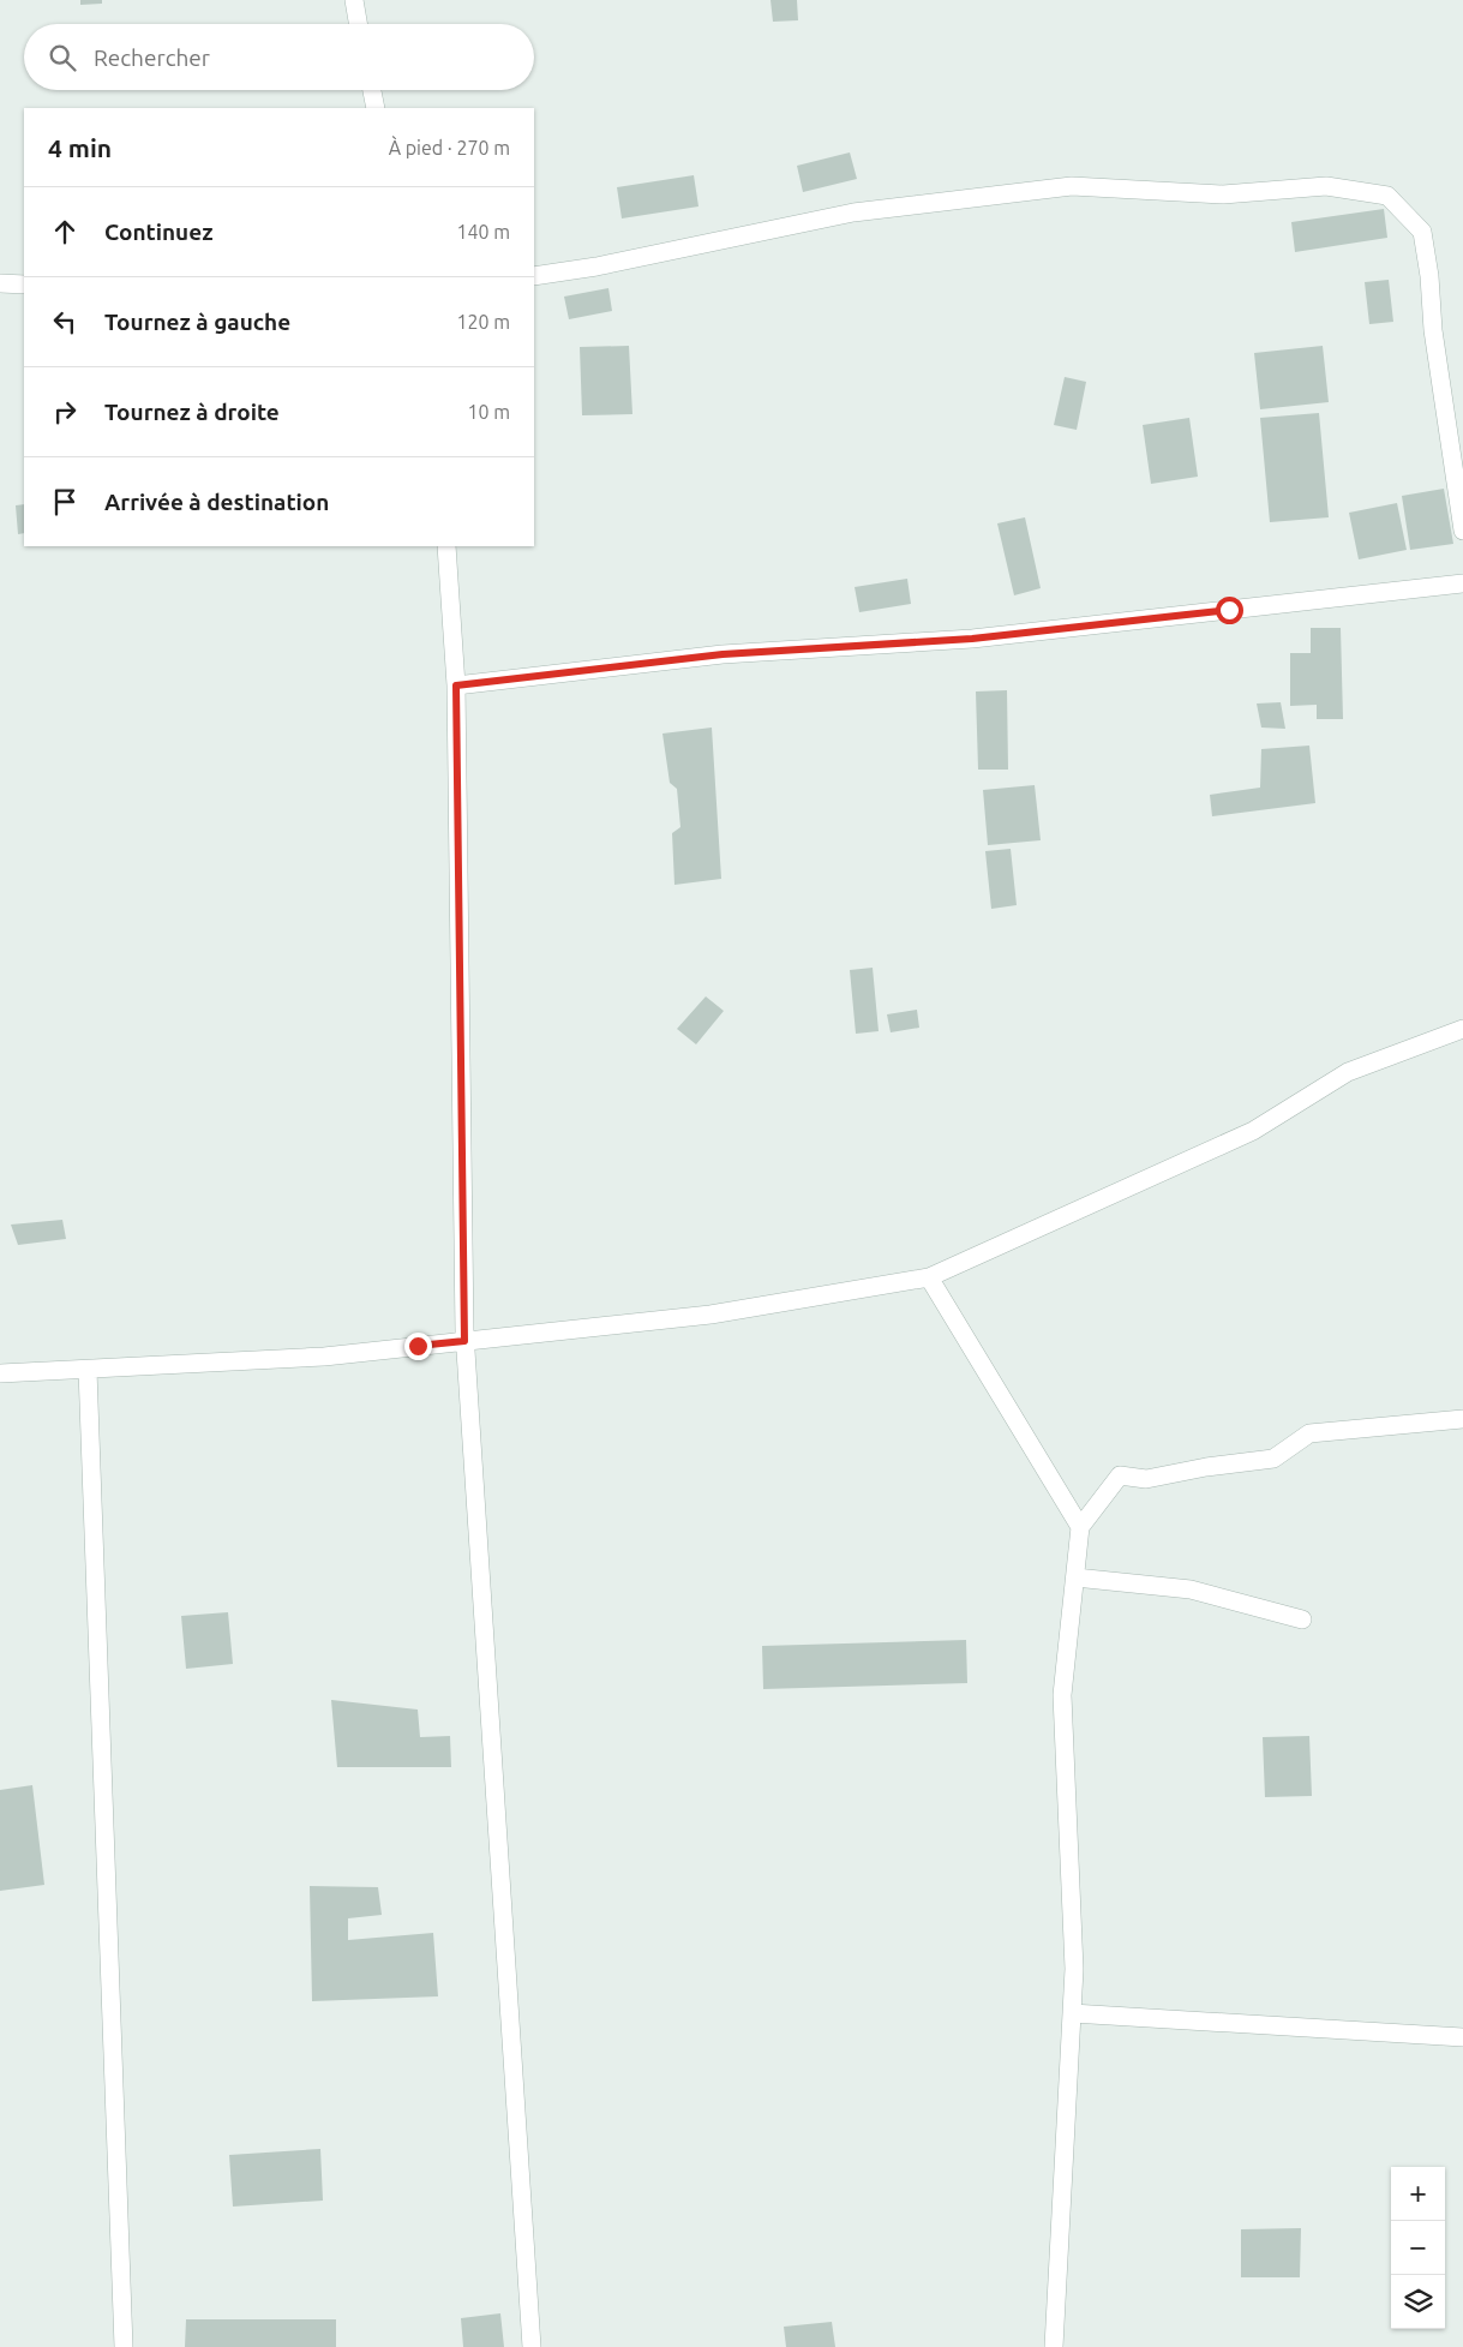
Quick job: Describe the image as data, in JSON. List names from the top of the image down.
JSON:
{
  "page": {
    "search": "Rechercher",
    "heading": ["4 min", "À pied · 270 m"],
    "list": [
      ["Continuez", "140 m"],
      ["Tournez à gauche", "120 m"],
      ["Tournez à droite", "10 m"],
      "Arrivée à destination"
    ],
    "map_buttons": ["+", "−"]
  }
}
